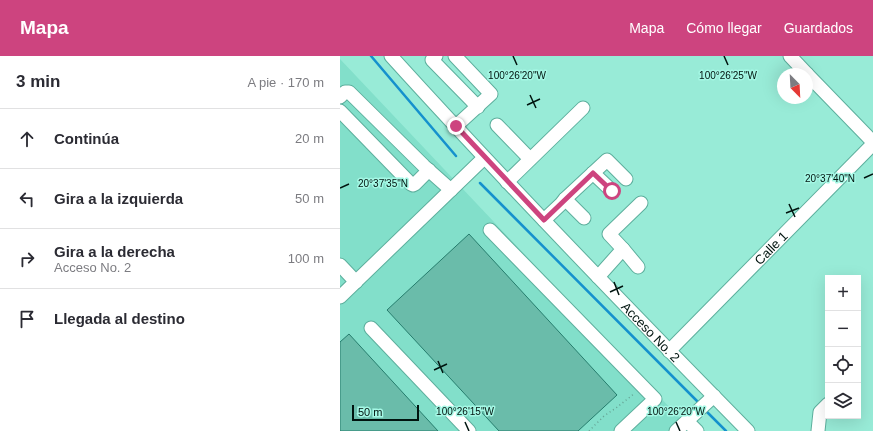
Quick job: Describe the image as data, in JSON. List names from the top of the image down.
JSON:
{
  "streets": {
    "street": ["Calle 1", "Acceso No. 2"]
  },
  "crossings": [
    ["Calle 1", "Acceso No. 2"]
  ],
  "scale_bar": "50 m",
  "north": "bottom right",
  "page": {
    "header": "Mapa",
    "nav": ["Mapa", "Cómo llegar", "Guardados"],
    "heading": ["3 min", "A pie · 170 m"],
    "list": [
      ["Continúa", "20 m"],
      ["Gira a la izquierda", "50 m"],
      ["Gira a la derecha", "Acceso No. 2", "100 m"],
      "Llegada al destino"
    ],
    "map_buttons": ["+", "−"],
    "scale": "50 m"
  },
  "coordinates": [
    "100°26'20\"W",
    "100°26'25\"W",
    "20°37'40\"N",
    "20°37'35\"N",
    "100°26'15\"W"
  ]
}
